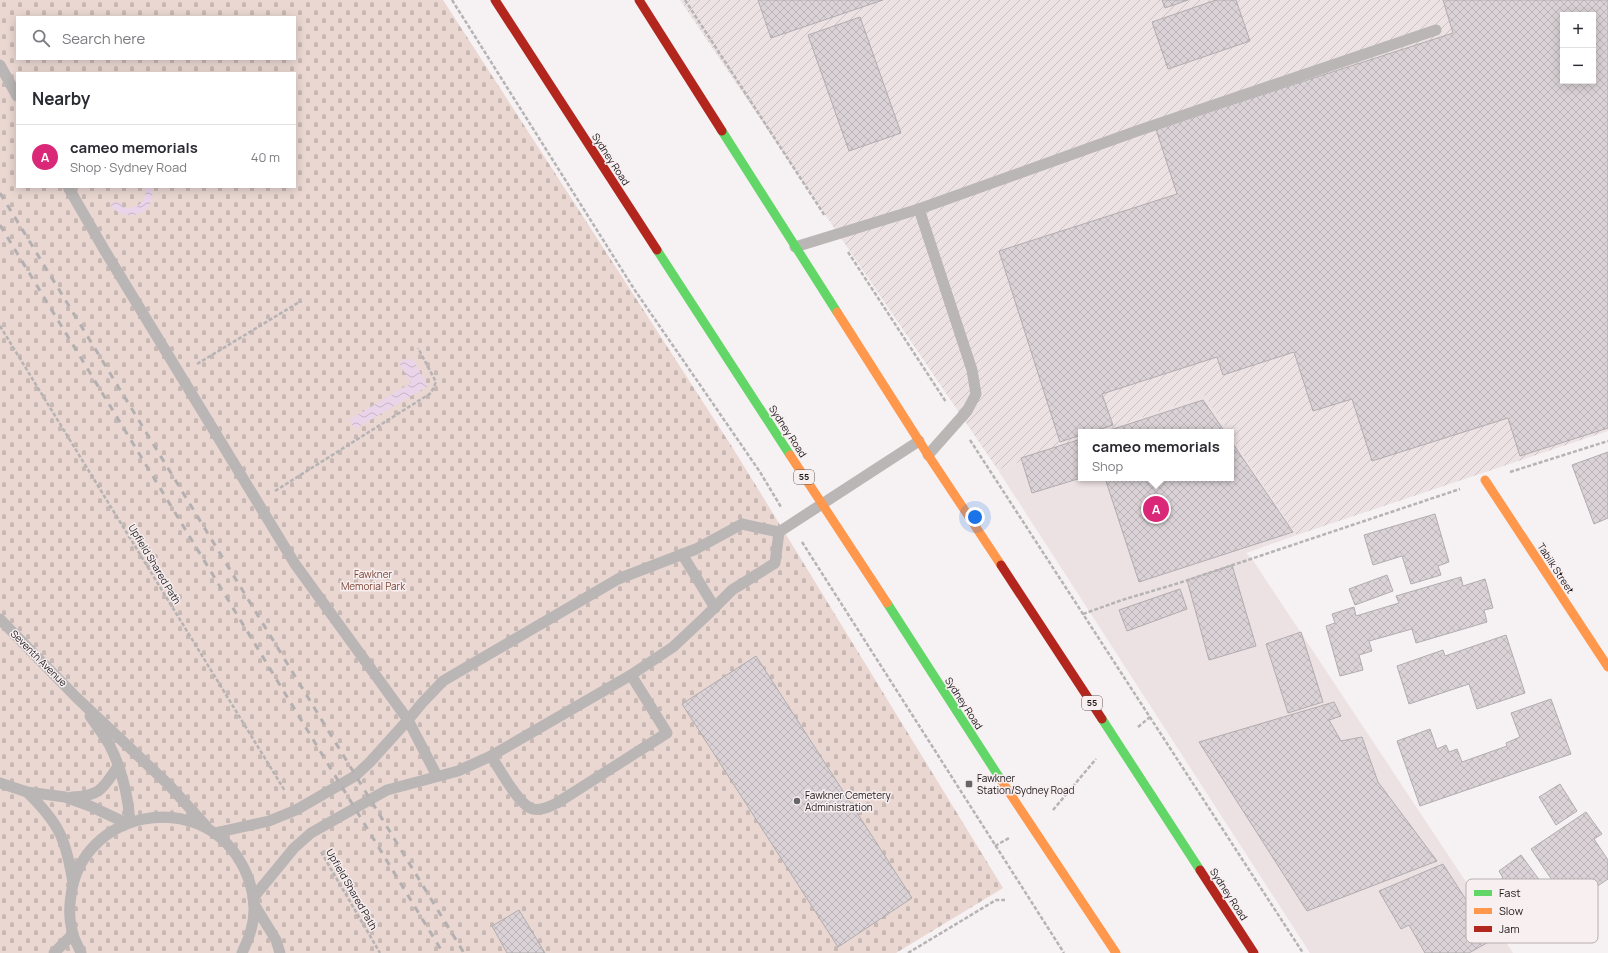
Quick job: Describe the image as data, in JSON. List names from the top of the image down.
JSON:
{
  "streets": {
    "main road": ["Sydney Road", "55", "Tabilk Street"],
    "lane": ["Seventh Avenue"],
    "path": ["Upfield Shared Path"]
  },
  "parks": ["Fawkner Memorial Park"],
  "places": {
    "transit": ["Fawkner Station/Sydney Road"],
    "other": ["Fawkner Cemetery Administration"]
  },
  "legend": ["Fast", "Slow", "Jam"],
  "page": {
    "map_buttons": ["+", "−"],
    "search": "Search here",
    "heading": "Nearby",
    "list": [
      {
        "mark": "A",
        "name": "cameo memorials",
        "note": "Shop · Sydney Road",
        "value": "40 m"
      }
    ],
    "popup": ["cameo memorials", "Shop"],
    "pins": "A"
  }
}
